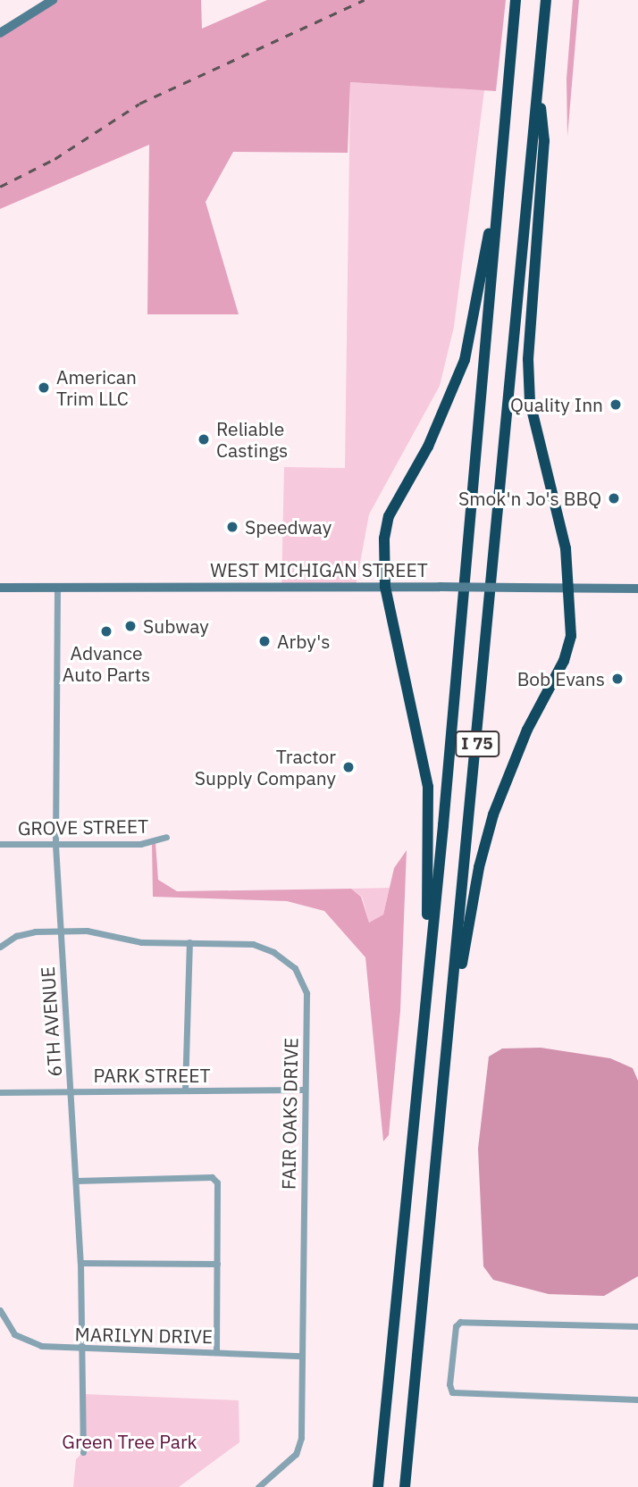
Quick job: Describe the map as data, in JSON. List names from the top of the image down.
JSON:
{
  "streets": {
    "highway": ["I 75"],
    "main road": ["WEST MICHIGAN STREET"],
    "street": [
      "GROVE STREET",
      "6TH AVENUE",
      "PARK STREET",
      "FAIR OAKS DRIVE",
      "MARILYN DRIVE"
    ]
  },
  "crossings": [
    ["WEST MICHIGAN STREET", "6TH AVENUE"],
    ["GROVE STREET", "6TH AVENUE"],
    ["6TH AVENUE", "PARK STREET"],
    ["6TH AVENUE", "FAIR OAKS DRIVE"],
    ["6TH AVENUE", "MARILYN DRIVE"],
    ["PARK STREET", "FAIR OAKS DRIVE"],
    ["FAIR OAKS DRIVE", "MARILYN DRIVE"]
  ],
  "parks": ["Green Tree Park"],
  "places": [
    "American Trim LLC",
    "Quality Inn",
    "Reliable Castings",
    "Smok'n Jo's BBQ",
    "Speedway",
    "Subway",
    "Advance Auto Parts",
    "Arby's",
    "Bob Evans",
    "Tractor Supply Company"
  ]
}
